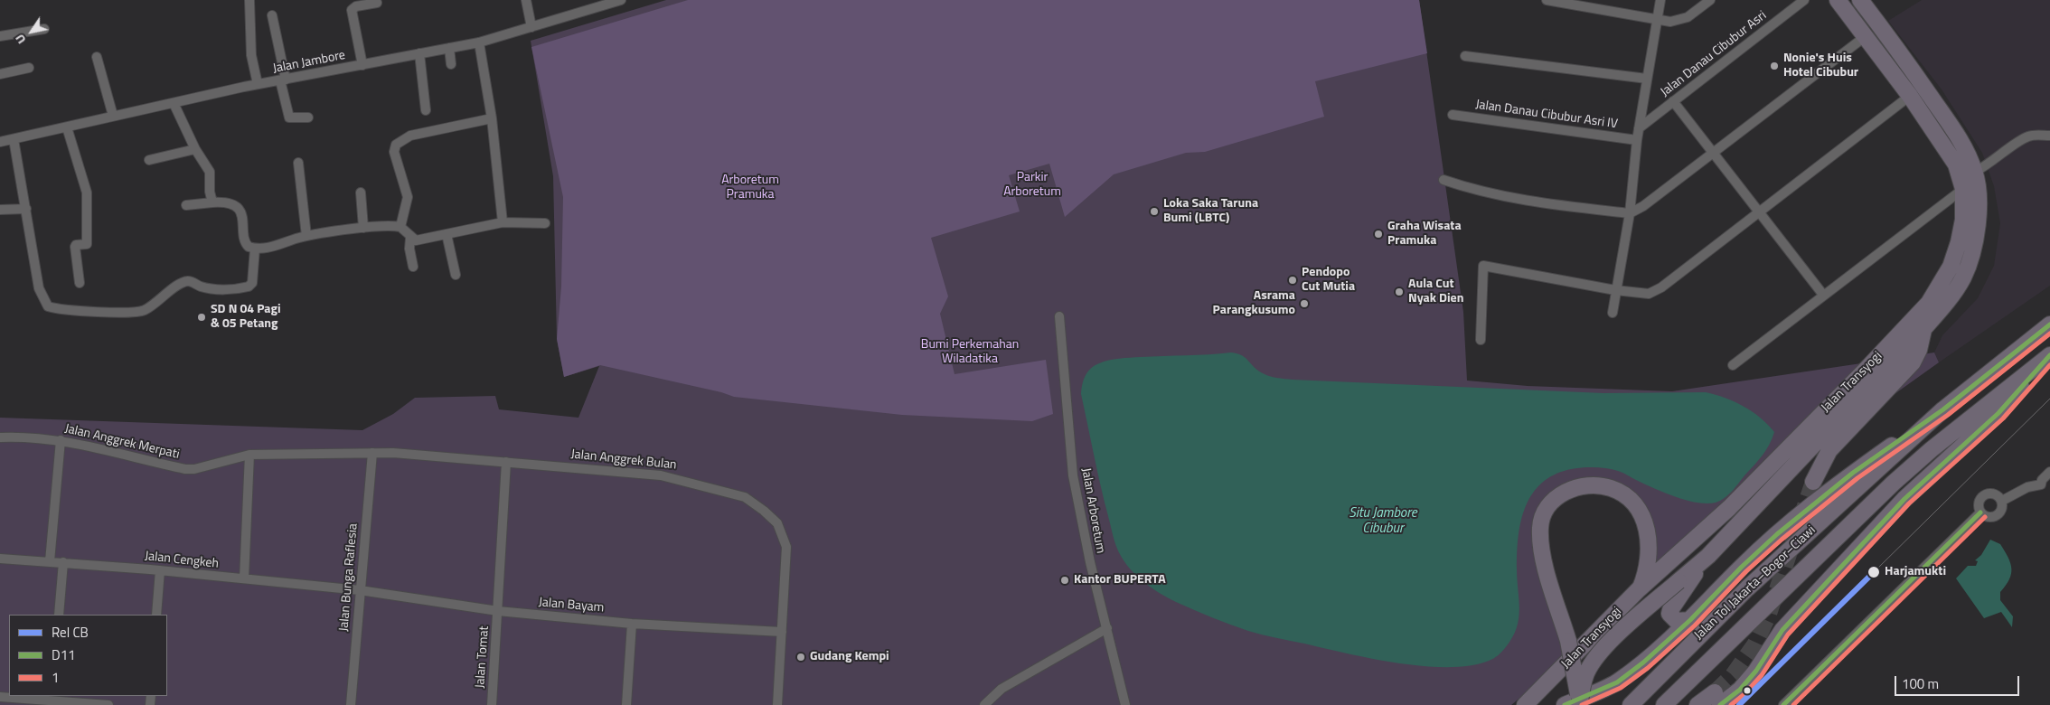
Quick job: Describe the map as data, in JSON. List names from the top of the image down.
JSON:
{
  "streets": {
    "highway": ["Jalan Transyogi", "Jalan Tol Jakarta–Bogor–Ciawi"],
    "street": [
      "Jalan Danau Cibubur Asri",
      "Jalan Jambore",
      "Jalan Danau Cibubur Asri IV",
      "Jalan Anggrek Merpati",
      "Jalan Anggrek Bulan",
      "Jalan Arboretum",
      "Jalan Cengkeh",
      "Jalan Bunga Raflesia",
      "Jalan Bayam",
      "Jalan Tomat"
    ]
  },
  "crossings": [
    ["Jalan Anggrek Merpati", "Jalan Anggrek Bulan"],
    ["Jalan Anggrek Merpati", "Jalan Bunga Raflesia"],
    ["Jalan Anggrek Bulan", "Jalan Bunga Raflesia"],
    ["Jalan Anggrek Bulan", "Jalan Bayam"],
    ["Jalan Anggrek Bulan", "Jalan Tomat"],
    ["Jalan Cengkeh", "Jalan Bunga Raflesia"],
    ["Jalan Cengkeh", "Jalan Bayam"],
    ["Jalan Bunga Raflesia", "Jalan Bayam"],
    ["Jalan Bayam", "Jalan Tomat"]
  ],
  "water": ["Situ Jambore Cibubur"],
  "parks": ["Parkir Arboretum", "Arboretum Pramuka", "Bumi Perkemahan Wiladatika"],
  "places": [
    "Nonie's Huis Hotel Cibubur",
    "Loka Saka Taruna Bumi (LBTC)",
    "Graha Wisata Pramuka",
    "Pendopo Cut Mutia",
    "Aula Cut Nyak Dien",
    "Asrama Parangkusumo",
    "SD N 04 Pagi & 05 Petang",
    "Harjamukti",
    "Kantor BUPERTA",
    "Gudang Kempi"
  ],
  "lines": ["transit line D11", "transit line 1", "rail line CB"],
  "legend": ["Rel CB", "D11", "1"],
  "scale_bar": "100 m",
  "north": "bottom left"
}
